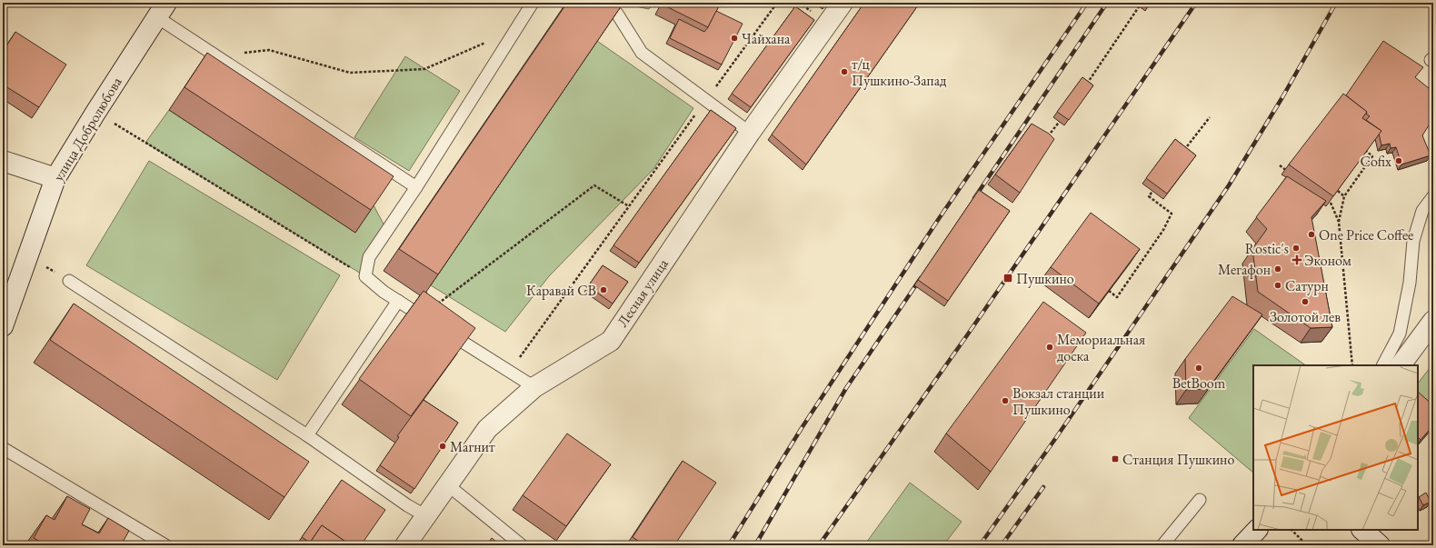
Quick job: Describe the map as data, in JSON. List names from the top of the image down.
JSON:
{
  "streets": {
    "street": ["улица Добролюбова", "Лесная улица"]
  },
  "places": {
    "other": [
      "Чайхана",
      "т/ц Пушкино-Запад",
      "Cofix",
      "One Price Coffee",
      "Rostic's",
      "Мегафон",
      "Сатурн",
      "Каравай СВ",
      "Золотой лев",
      "Мемориальная доска",
      "BetBoom",
      "Вокзал станции Пушкино",
      "Магнит"
    ],
    "health": ["Эконом"],
    "transit": ["Пушкино", "Станция Пушкино"]
  }
}
